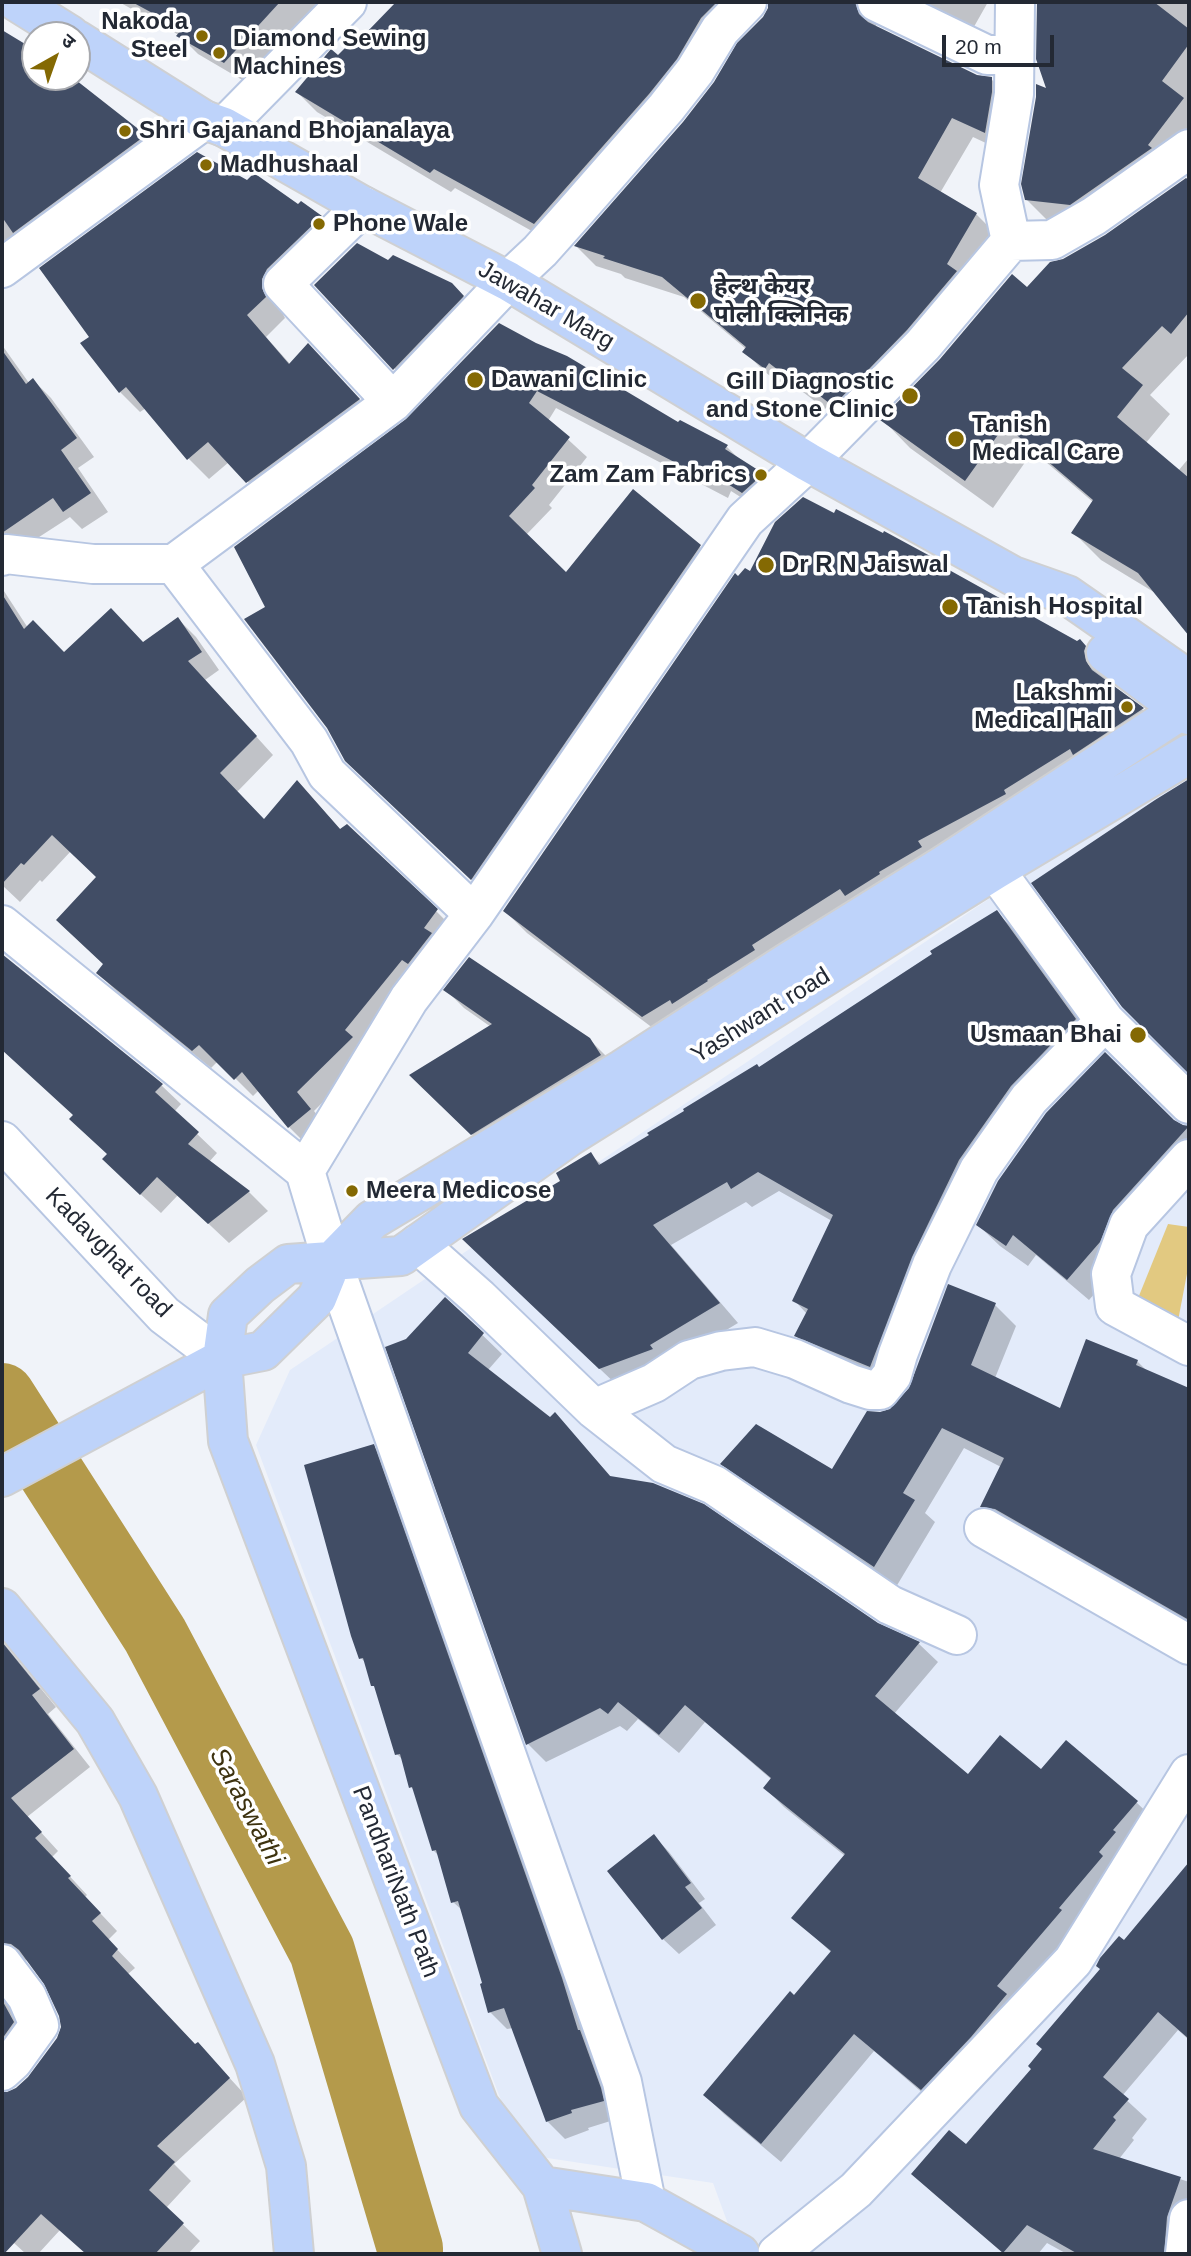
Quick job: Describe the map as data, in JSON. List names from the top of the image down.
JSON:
{
  "streets": {
    "main road": ["Jawahar Marg", "Yashwant road", "PandhariNath Path"],
    "street": ["Kadavghat road"]
  },
  "crossings": [
    ["Yashwant road", "PandhariNath Path"],
    ["Kadavghat road", "PandhariNath Path"]
  ],
  "water": ["Saraswathi"],
  "places": [
    "Nakoda Steel",
    "Diamond Sewing Machines",
    "Shri Gajanand Bhojanalaya",
    "Madhushaal",
    "Phone Wale",
    "हेल्थ केयर पोली क्लिनिक",
    "Dawani Clinic",
    "Gill Diagnostic and Stone Clinic",
    "Tanish Medical Care",
    "Zam Zam Fabrics",
    "Dr R N Jaiswal",
    "Tanish Hospital",
    "Lakshmi Medical Hall",
    "Usmaan Bhai",
    "Meera Medicose"
  ],
  "scale_bar": "20 m",
  "north": "top right"
}
